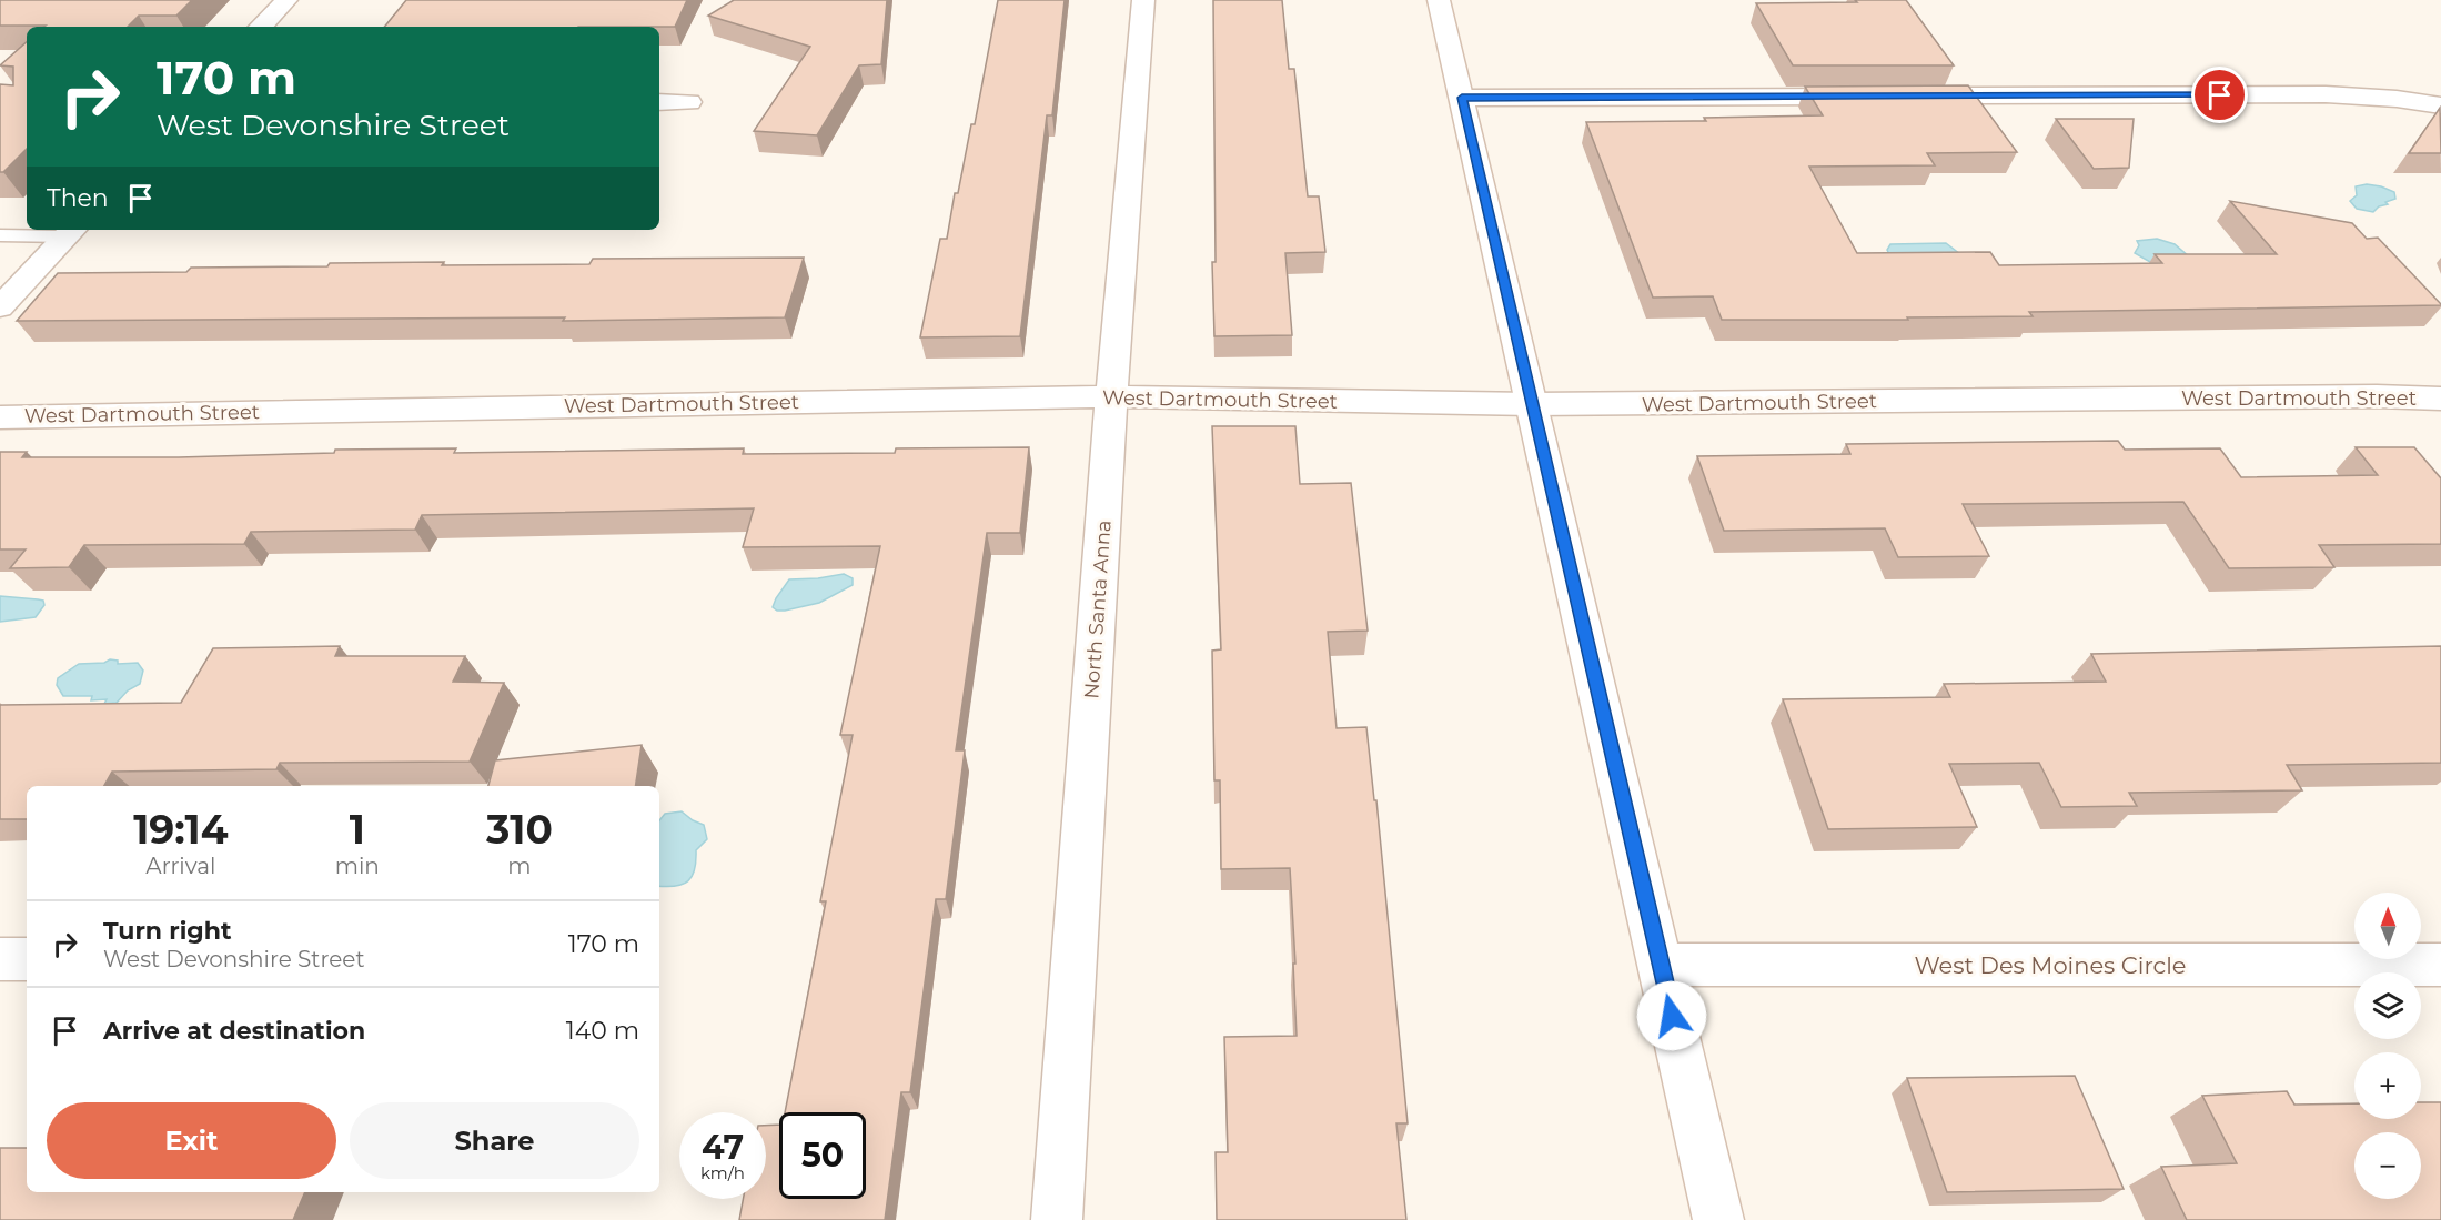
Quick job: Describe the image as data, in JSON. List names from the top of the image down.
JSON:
{
  "streets": {
    "street": ["West Dartmouth Street", "North Santa Anna", "West Des Moines Circle"]
  },
  "crossings": [
    ["West Dartmouth Street", "North Santa Anna"]
  ],
  "north": "top",
  "page": {
    "turn": ["170 m", "West Devonshire Street"],
    "then": "Then",
    "eta": [
      "19:14",
      "Arrival",
      "1",
      "min",
      "310",
      "m"
    ],
    "map_buttons": ["+", "−"],
    "list": [
      {
        "name": "Turn right",
        "note": "West Devonshire Street",
        "value": "170 m"
      },
      {
        "name": "Arrive at destination",
        "value": "140 m"
      }
    ],
    "buttons": ["Exit", "Share"],
    "speed": "47 km/h",
    "limit": "50"
  }
}
